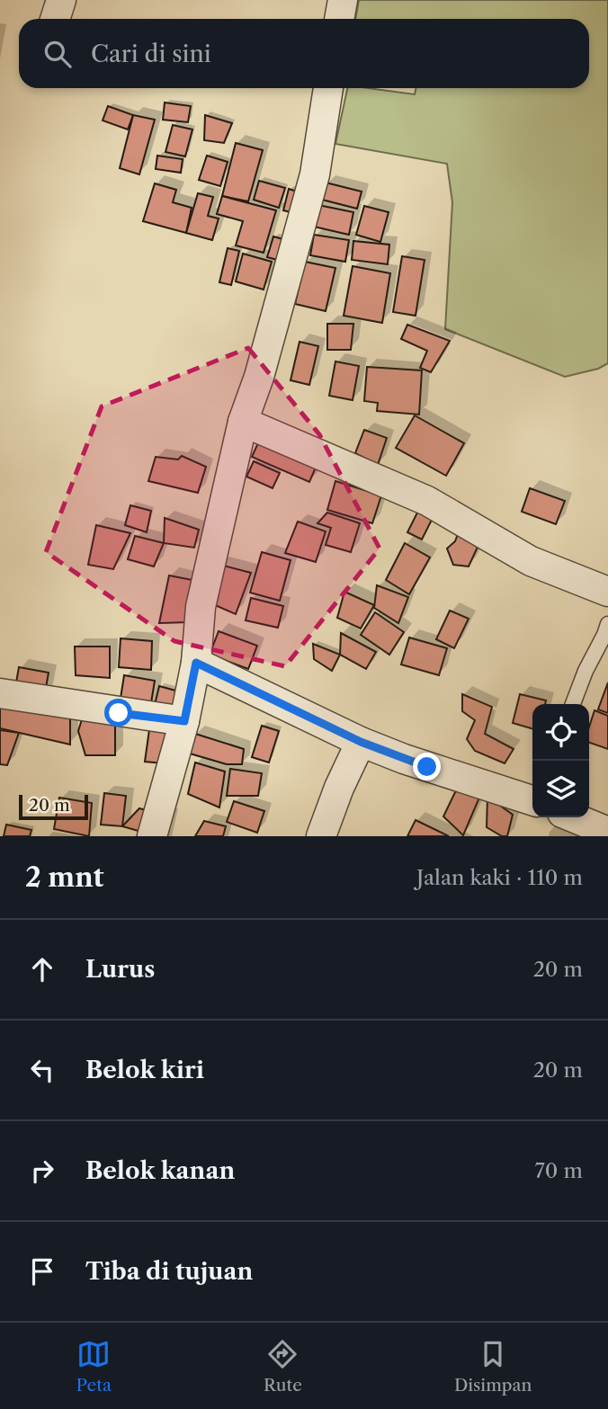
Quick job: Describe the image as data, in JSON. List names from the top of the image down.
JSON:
{
  "scale_bar": "20 m",
  "page": {
    "search": "Cari di sini",
    "scale": "20 m",
    "heading": ["2 mnt", "Jalan kaki · 110 m"],
    "list": [
      ["Lurus", "20 m"],
      ["Belok kiri", "20 m"],
      ["Belok kanan", "70 m"],
      "Tiba di tujuan"
    ],
    "nav": ["Peta", "Rute", "Disimpan"]
  }
}
